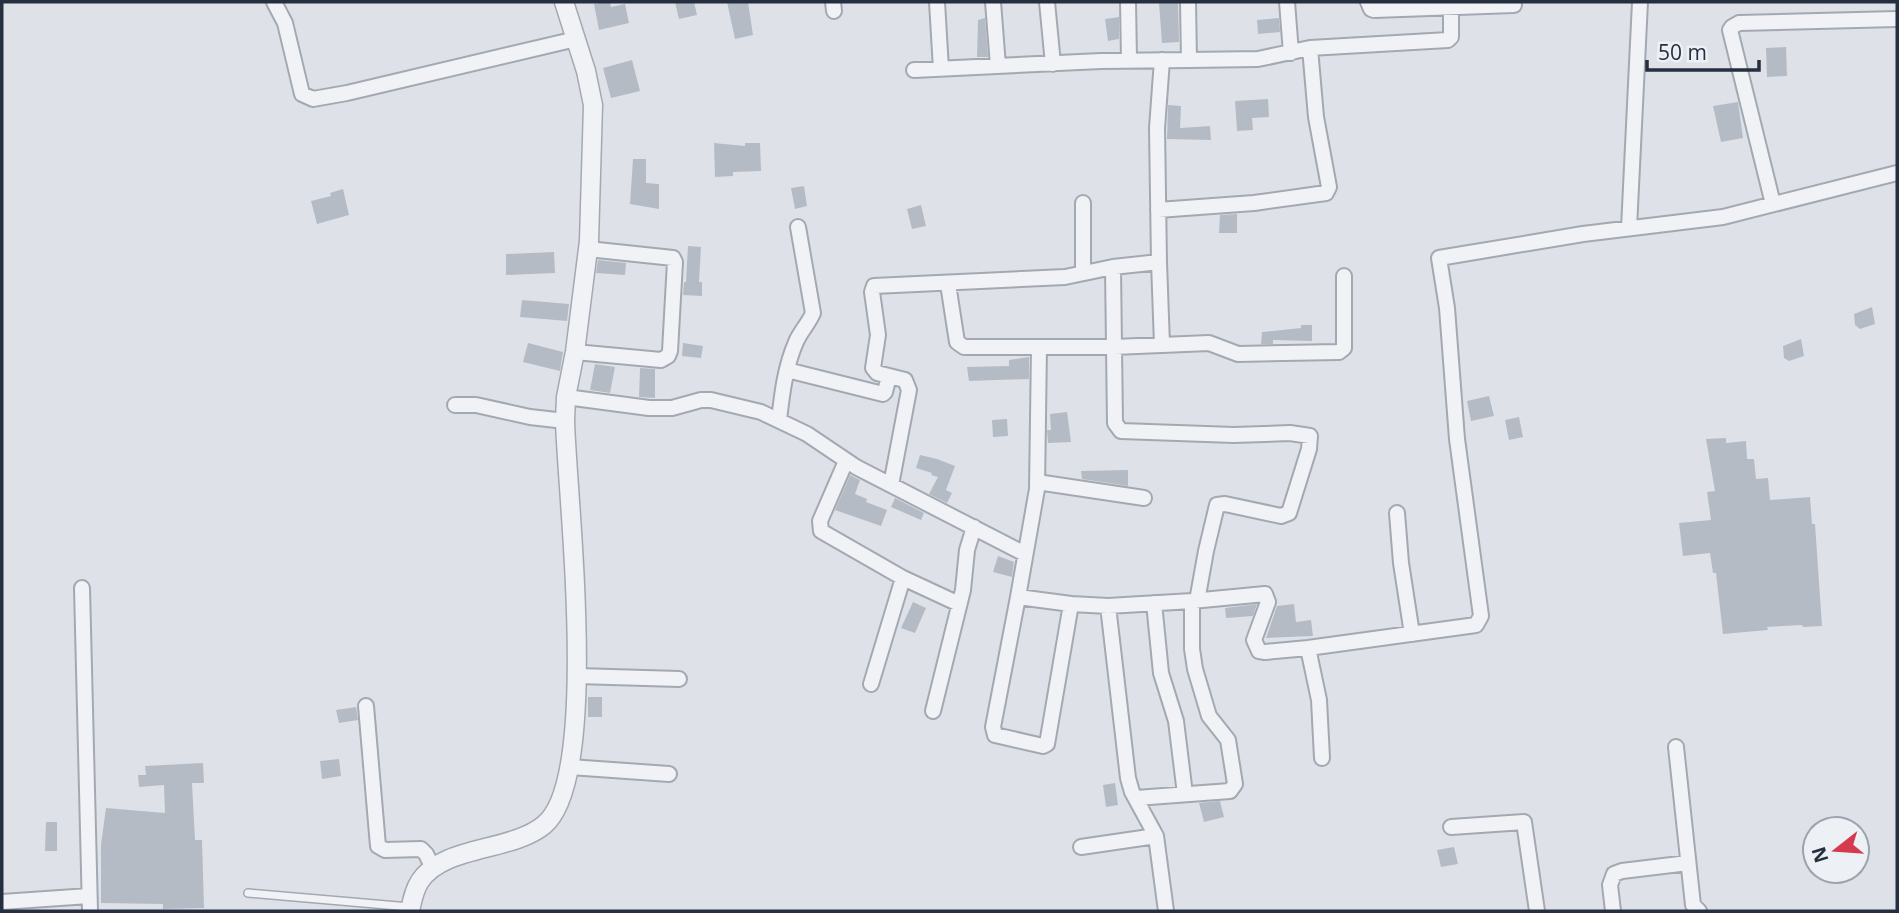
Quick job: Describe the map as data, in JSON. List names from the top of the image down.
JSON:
{
  "scale_bar": "50 m",
  "north": "left"
}
